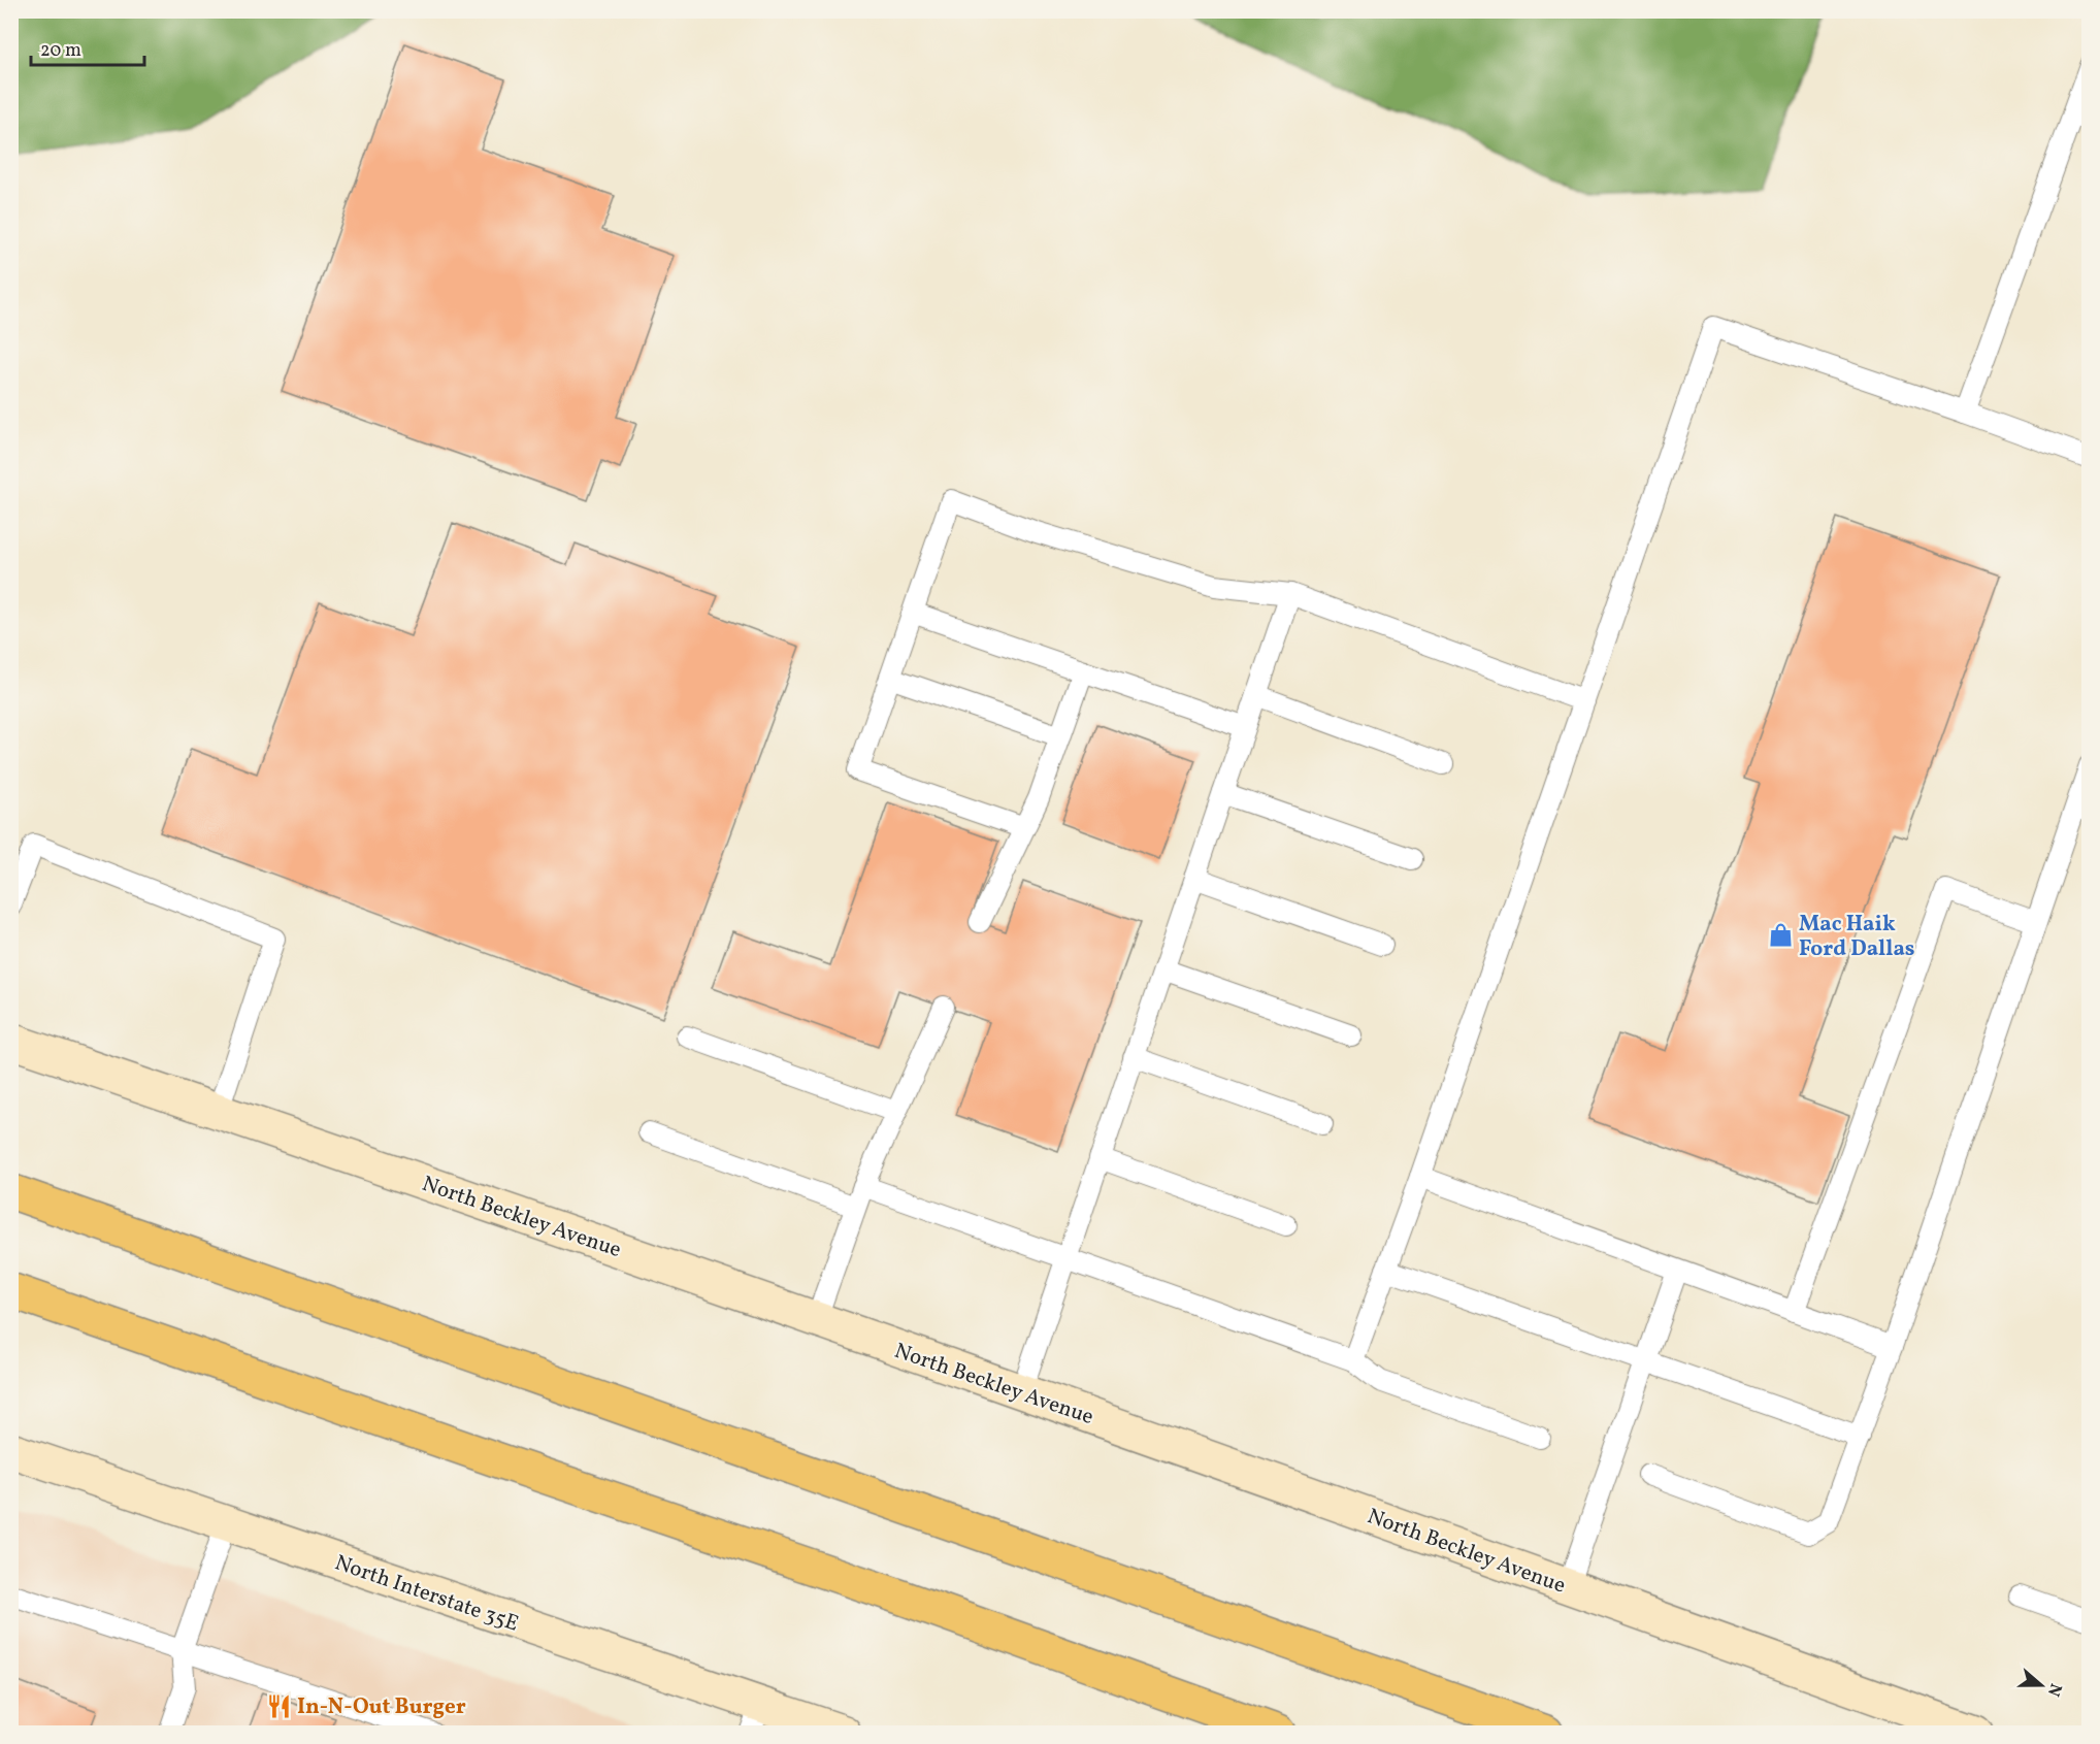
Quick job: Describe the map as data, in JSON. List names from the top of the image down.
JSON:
{
  "streets": {
    "main road": ["North Beckley Avenue", "North Interstate 35E"]
  },
  "places": {
    "shop": ["Mac Haik Ford Dallas"],
    "restaurant": ["In-N-Out Burger"]
  },
  "scale_bar": "20 m",
  "north": "right"
}
